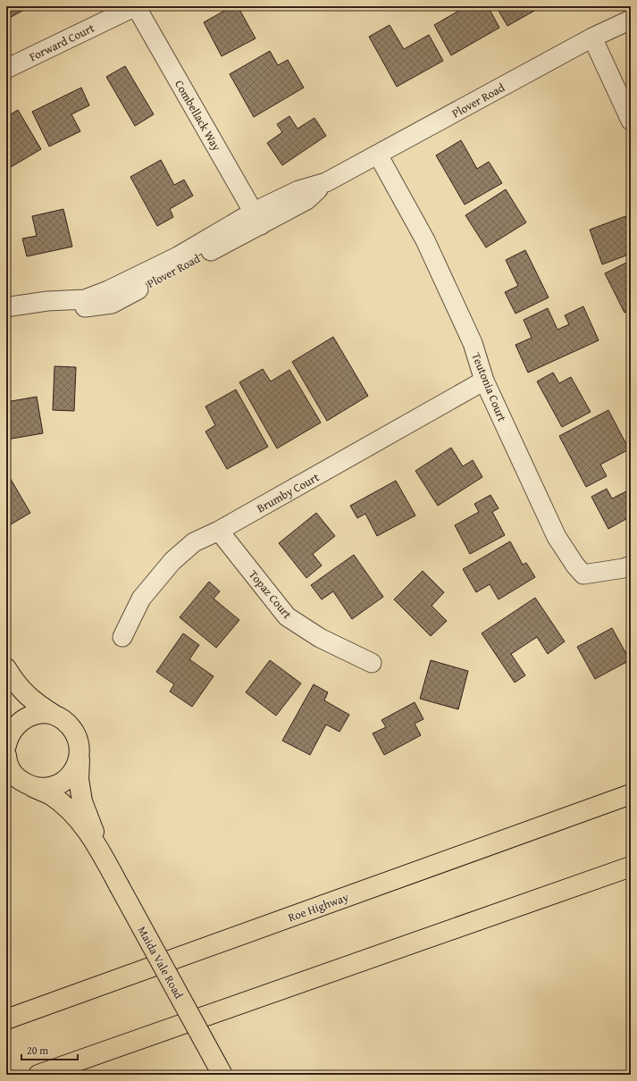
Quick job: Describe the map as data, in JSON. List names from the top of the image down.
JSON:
{
  "streets": {
    "main road": ["Roe Highway", "Maida Vale Road"],
    "street": [
      "Forward Court",
      "Plover Road",
      "Combellack Way",
      "Teutonia Court",
      "Brumby Court",
      "Topaz Court"
    ]
  },
  "crossings": [
    ["Forward Court", "Combellack Way"],
    ["Plover Road", "Combellack Way"],
    ["Plover Road", "Teutonia Court"],
    ["Teutonia Court", "Brumby Court"],
    ["Brumby Court", "Topaz Court"]
  ],
  "scale_bar": "20 m"
}
